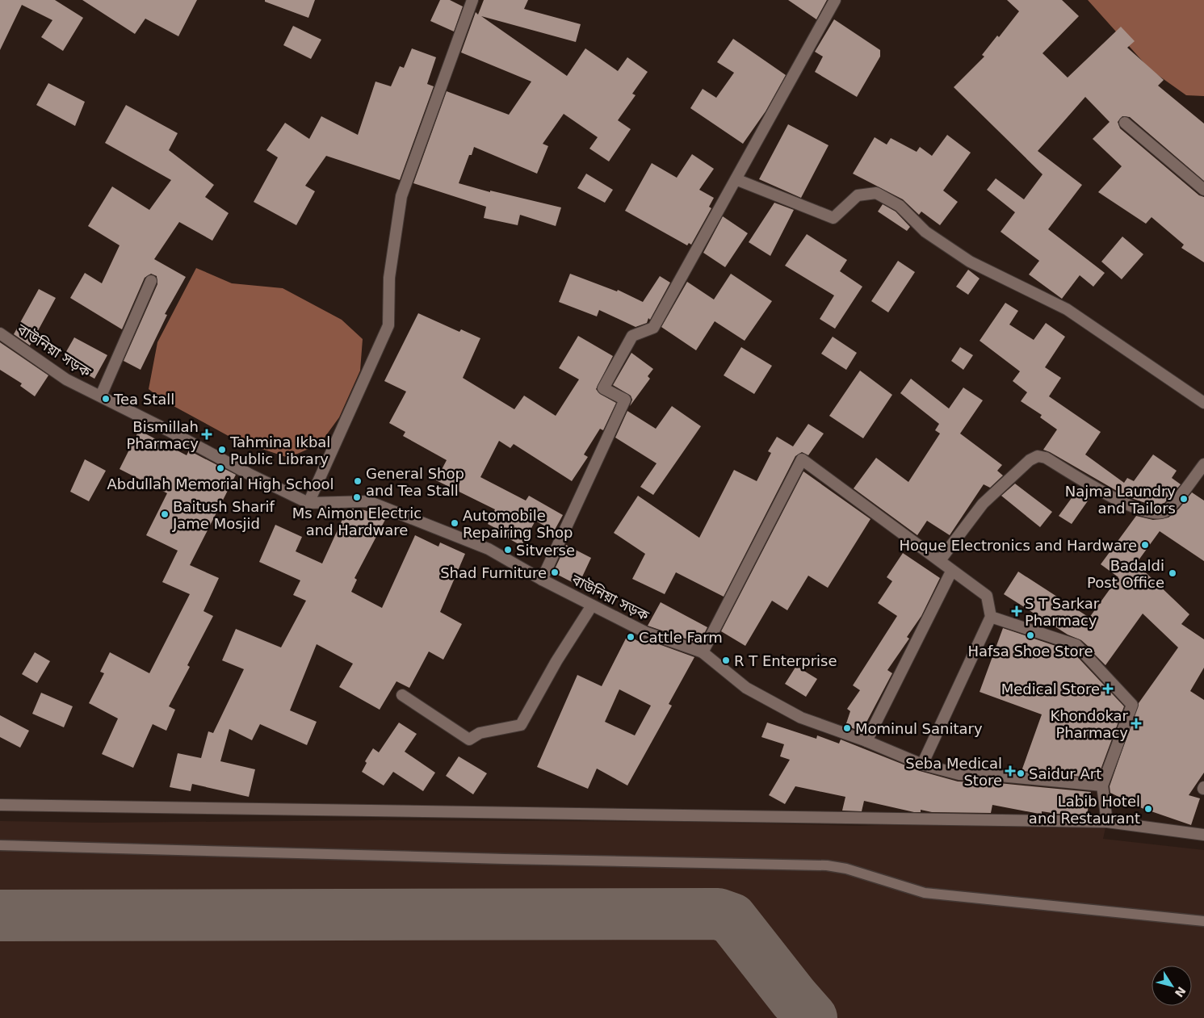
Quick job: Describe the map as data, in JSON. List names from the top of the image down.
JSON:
{
  "streets": {
    "street": ["বাউনিয়া সড়ক"]
  },
  "places": {
    "other": [
      "Tea Stall",
      "Tahmina Ikbal Public Library",
      "Abdullah Memorial High School",
      "General Shop and Tea Stall",
      "Ms Aimon Electric and Hardware",
      "Najma Laundry and Tailors",
      "Baitush Sharif Jame Mosjid",
      "Automobile Repairing Shop",
      "Hoque Electronics and Hardware",
      "Sitverse",
      "Shad Furniture",
      "Badaldi Post Office",
      "Hafsa Shoe Store",
      "Cattle Farm",
      "R T Enterprise",
      "Mominul Sanitary",
      "Saidur Art",
      "Labib Hotel and Restaurant"
    ],
    "health": [
      "Bismillah Pharmacy",
      "S T Sarkar Pharmacy",
      "Medical Store",
      "Khondokar Pharmacy",
      "Seba Medical Store"
    ]
  },
  "north": "bottom right"
}
